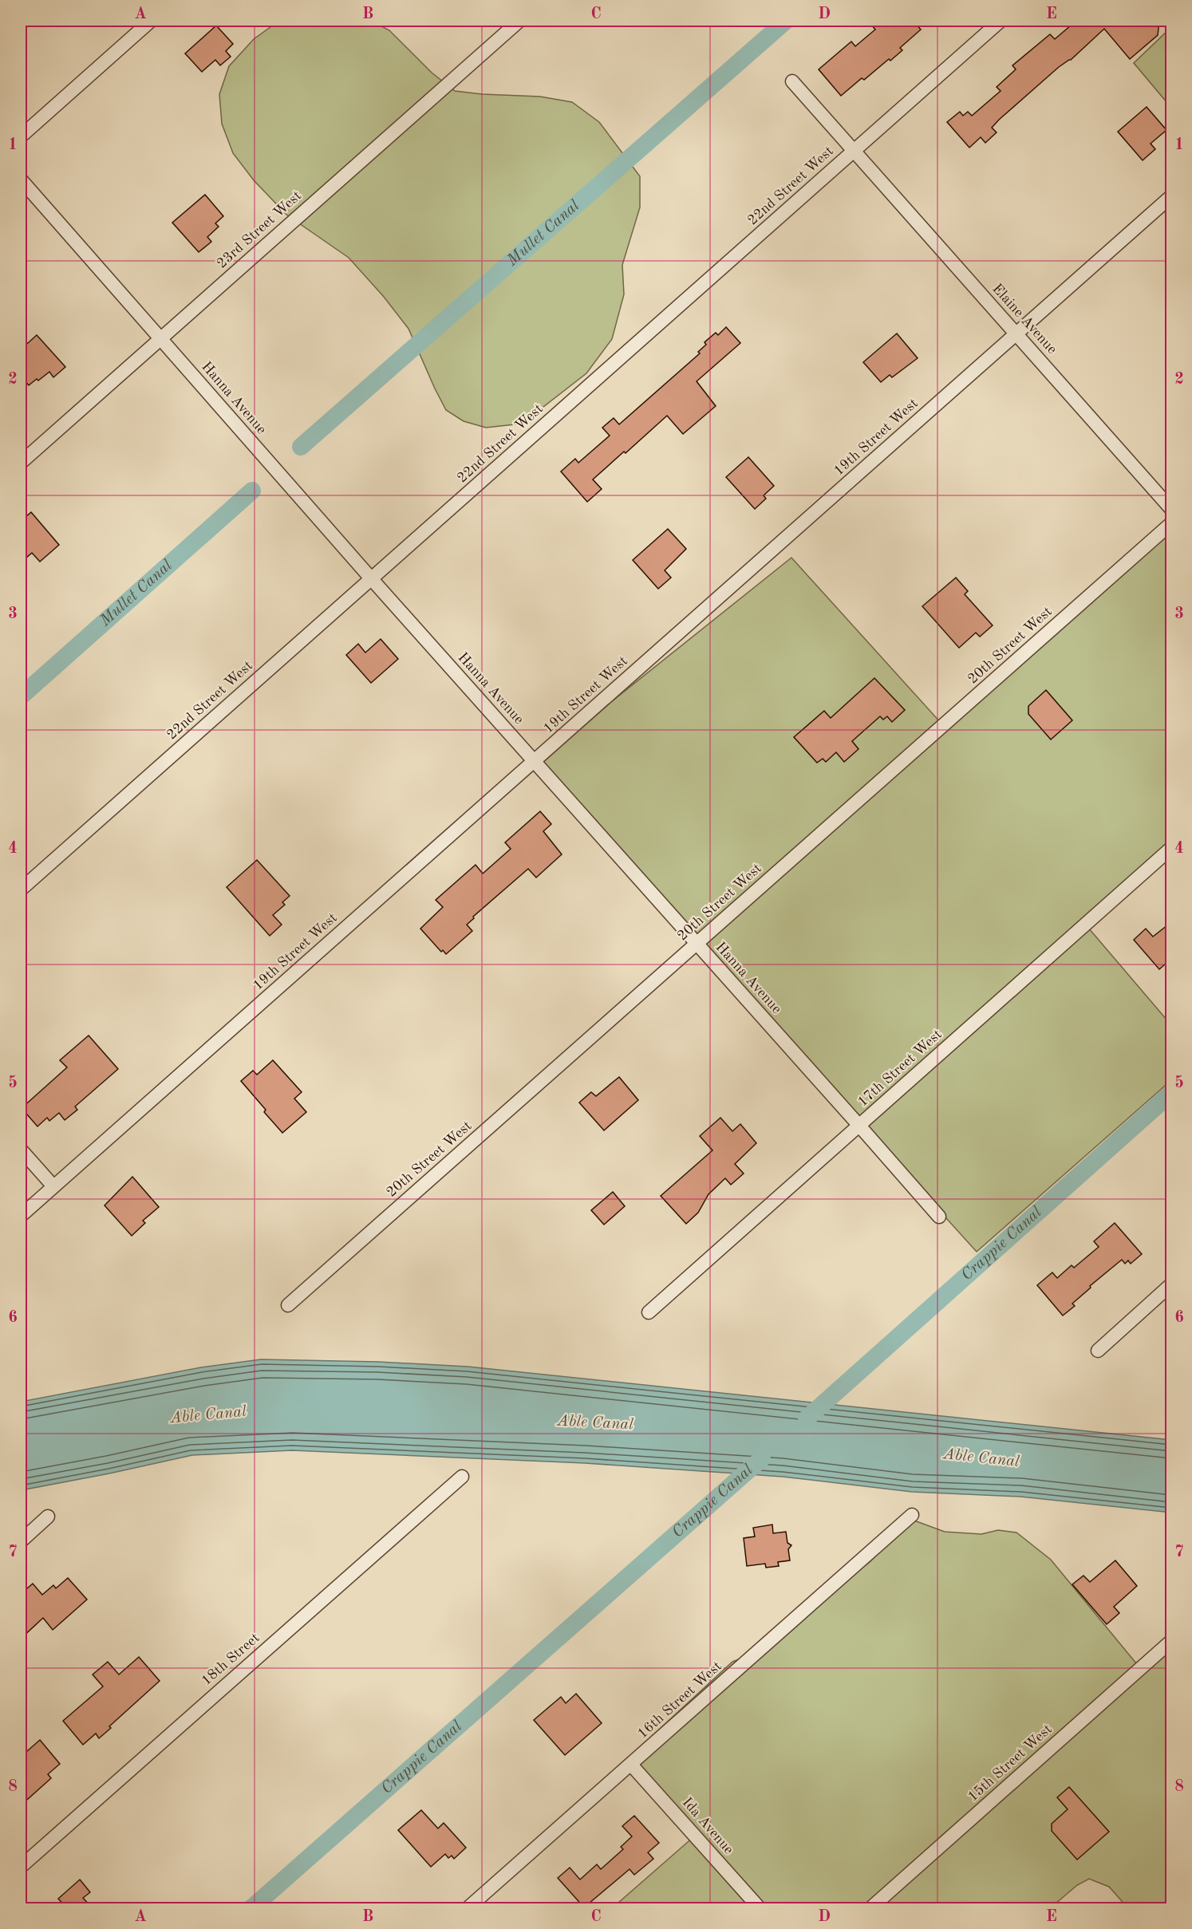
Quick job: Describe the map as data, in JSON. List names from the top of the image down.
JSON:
{
  "streets": {
    "street": [
      "22nd Street West",
      "23rd Street West",
      "Elaine Avenue",
      "Hanna Avenue",
      "19th Street West",
      "20th Street West",
      "17th Street West",
      "18th Street",
      "16th Street West",
      "15th Street West",
      "Ida Avenue"
    ]
  },
  "crossings": [
    ["22nd Street West", "Elaine Avenue"],
    ["22nd Street West", "Hanna Avenue"],
    ["23rd Street West", "Hanna Avenue"],
    ["Elaine Avenue", "19th Street West"],
    ["Hanna Avenue", "19th Street West"],
    ["Hanna Avenue", "20th Street West"],
    ["Hanna Avenue", "17th Street West"],
    ["16th Street West", "Ida Avenue"]
  ],
  "water": ["Mullet Canal", "Crappie Canal", "Able Canal"],
  "grid": {
    "columns": [
      "A",
      "B",
      "C",
      "D",
      "E"
    ],
    "rows": [
      "1",
      "2",
      "3",
      "4",
      "5",
      "6",
      "7",
      "8"
    ]
  }
}
